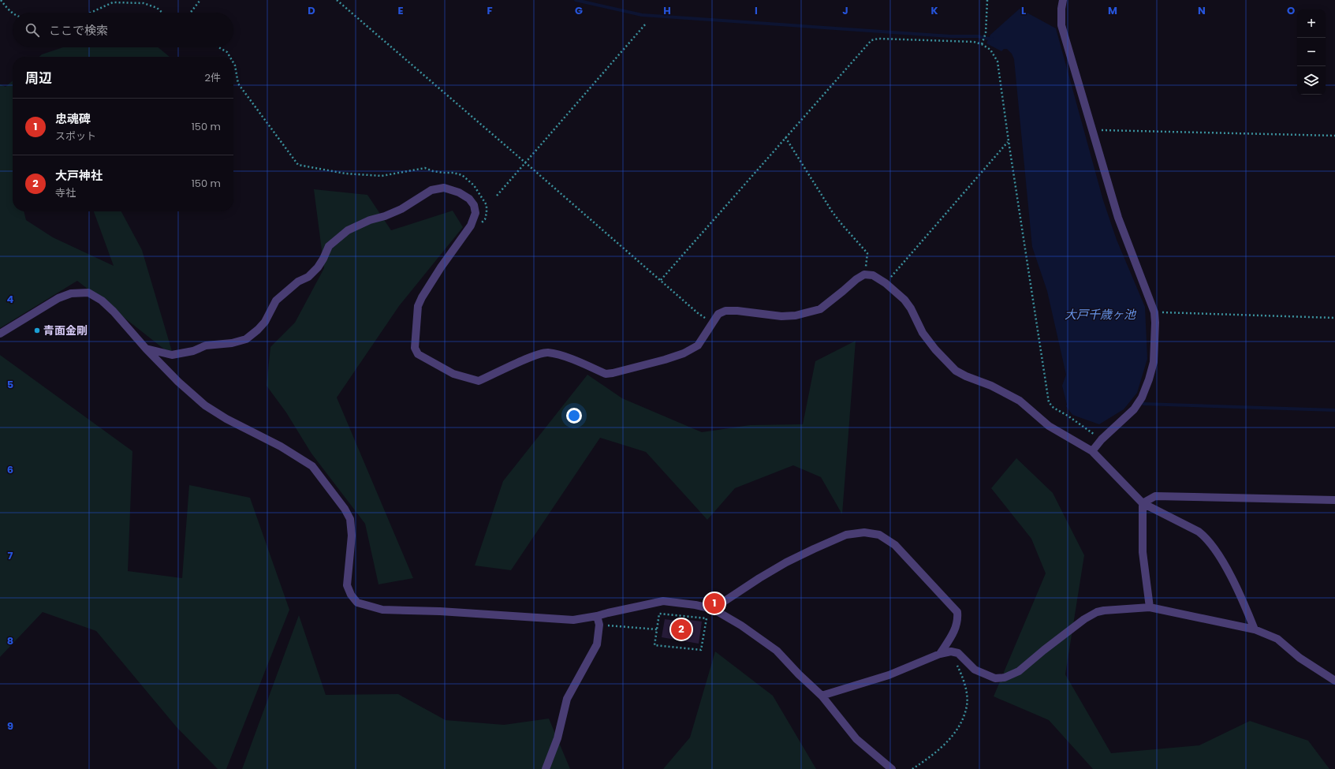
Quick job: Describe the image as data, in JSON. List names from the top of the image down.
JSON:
{
  "water": ["大戸千歳ヶ池"],
  "places": ["青面金剛"],
  "page": {
    "map_buttons": ["+", "−"],
    "search": "ここで検索",
    "heading": ["周辺", "2件"],
    "list": [
      {
        "mark": "1",
        "name": "忠魂碑",
        "note": "スポット",
        "value": "150 m"
      },
      {
        "mark": "2",
        "name": "大戸神社",
        "note": "寺社",
        "value": "150 m"
      }
    ],
    "pins": ["1", "2"]
  },
  "grid": {
    "columns": [
      "D",
      "E",
      "F",
      "G",
      "H",
      "I",
      "J",
      "K",
      "L",
      "M",
      "N",
      "O"
    ],
    "rows": [
      "4",
      "5",
      "6",
      "7",
      "8",
      "9"
    ]
  }
}
